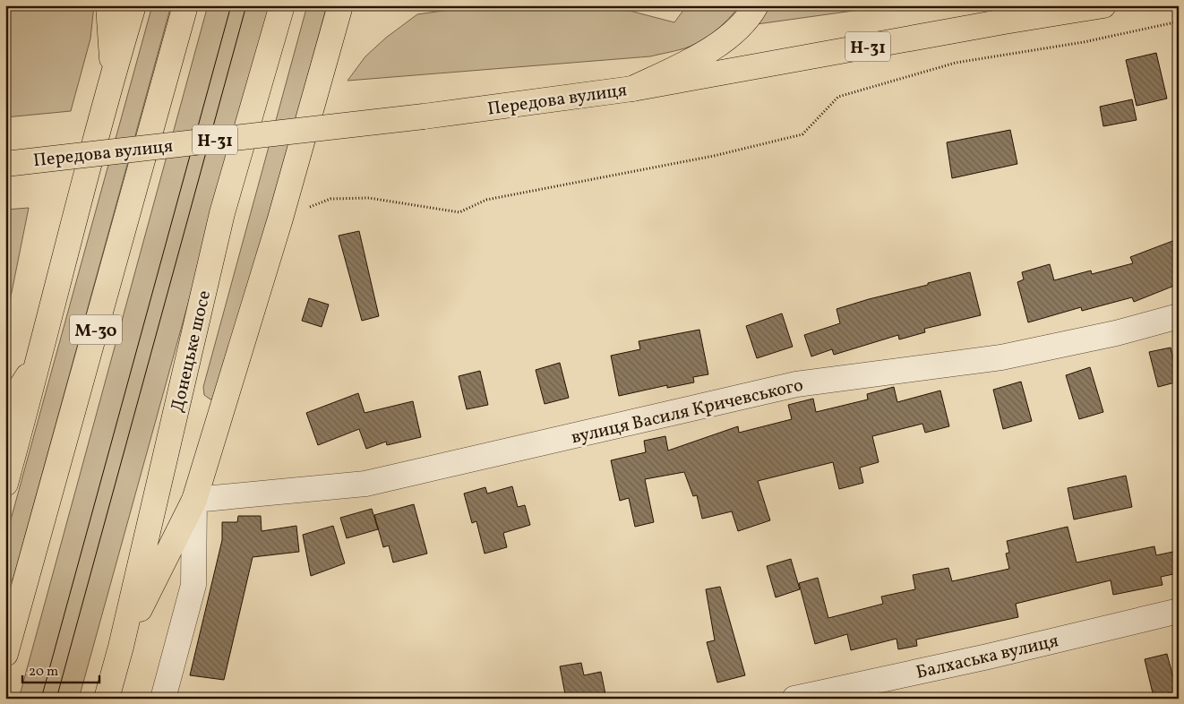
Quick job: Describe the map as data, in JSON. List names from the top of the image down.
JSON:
{
  "streets": {
    "main road": [
      "Н-31",
      "Передова вулиця",
      "М-30",
      "Донецьке шосе"
    ],
    "street": ["вулиця Василя Кричевського", "Балхаська вулиця"]
  },
  "scale_bar": "20 m"
}
